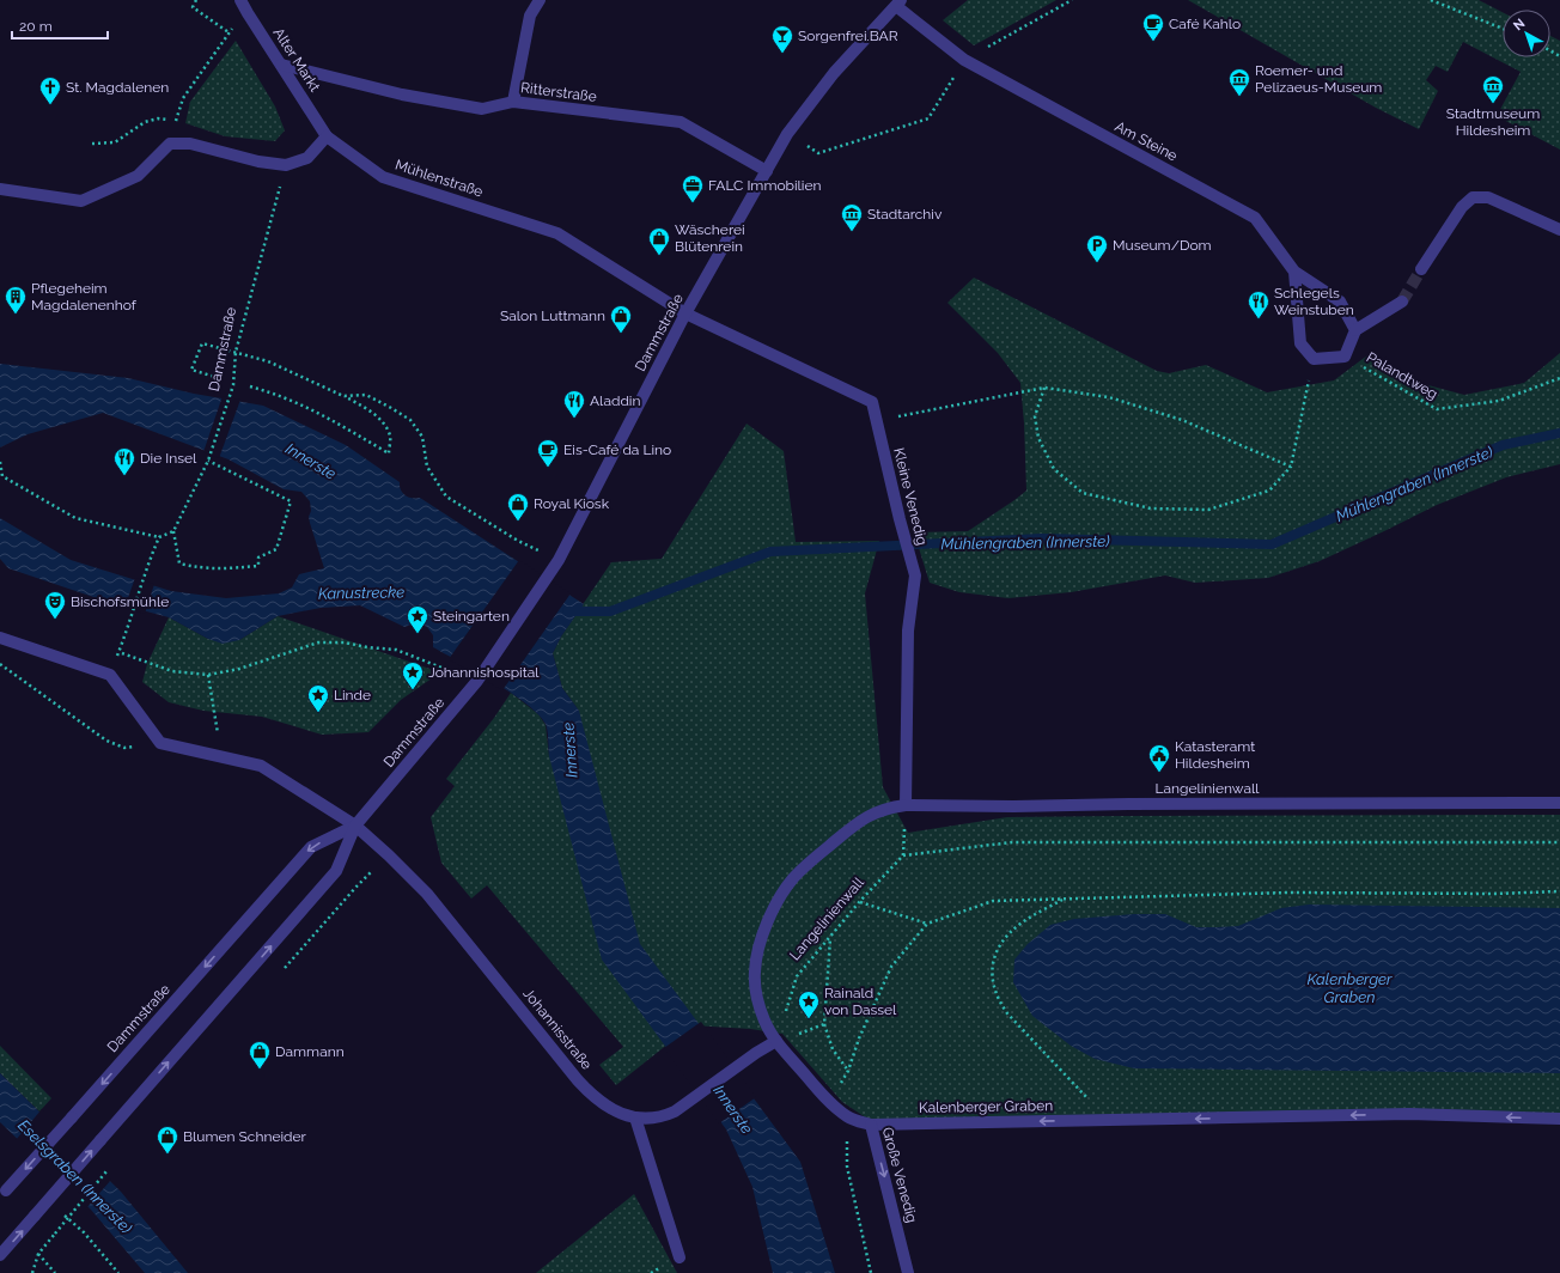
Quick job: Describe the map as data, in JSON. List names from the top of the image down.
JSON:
{
  "streets": {
    "street": [
      "Alter Markt",
      "Ritterstraße",
      "Am Steine",
      "Mühlenstraße",
      "Dammstraße",
      "Kleine Venedig",
      "Langelinienwall",
      "Johannisstraße",
      "Kalenberger Graben",
      "Große Venedig"
    ],
    "path": ["Palandtweg"]
  },
  "crossings": [
    ["Alter Markt", "Ritterstraße"],
    ["Alter Markt", "Mühlenstraße"],
    ["Ritterstraße", "Dammstraße"],
    ["Am Steine", "Dammstraße"],
    ["Mühlenstraße", "Dammstraße"],
    ["Mühlenstraße", "Kleine Venedig"],
    ["Dammstraße", "Kleine Venedig"],
    ["Dammstraße", "Johannisstraße"],
    ["Kleine Venedig", "Langelinienwall"],
    ["Langelinienwall", "Johannisstraße"],
    ["Langelinienwall", "Große Venedig"],
    ["Johannisstraße", "Große Venedig"],
    ["Kalenberger Graben", "Große Venedig"]
  ],
  "one_way": ["Kalenberger Graben", "Große Venedig"],
  "water": [
    "Innerste",
    "Mühlengraben (Innerste)",
    "Kanustrecke",
    "Kalenberger Graben",
    "Eselsgraben (Innerste)"
  ],
  "places": {
    "cafe": ["Café Kahlo", "Eis-Café da Lino"],
    "bar": ["Sorgenfrei.BAR"],
    "museum": ["Roemer- und Pelizaeus-Museum", "Stadtmuseum Hildesheim", "Stadtarchiv"],
    "church": ["St. Magdalenen"],
    "office": ["FALC Immobilien"],
    "shop": [
      "Wäscherei Blütenrein",
      "Salon Luttmann",
      "Royal Kiosk",
      "Dammann",
      "Blumen Schneider"
    ],
    "parking": ["Museum/Dom"],
    "building": ["Pflegeheim Magdalenenhof"],
    "restaurant": ["Schlegels Weinstuben", "Aladdin", "Die Insel"],
    "theatre": ["Bischofsmühle"],
    "place": [
      "Steingarten",
      "Johannishospital",
      "Linde",
      "Rainald von Dassel"
    ],
    "public building": ["Katasteramt Hildesheim"]
  },
  "scale_bar": "20 m",
  "north": "top left"
}
